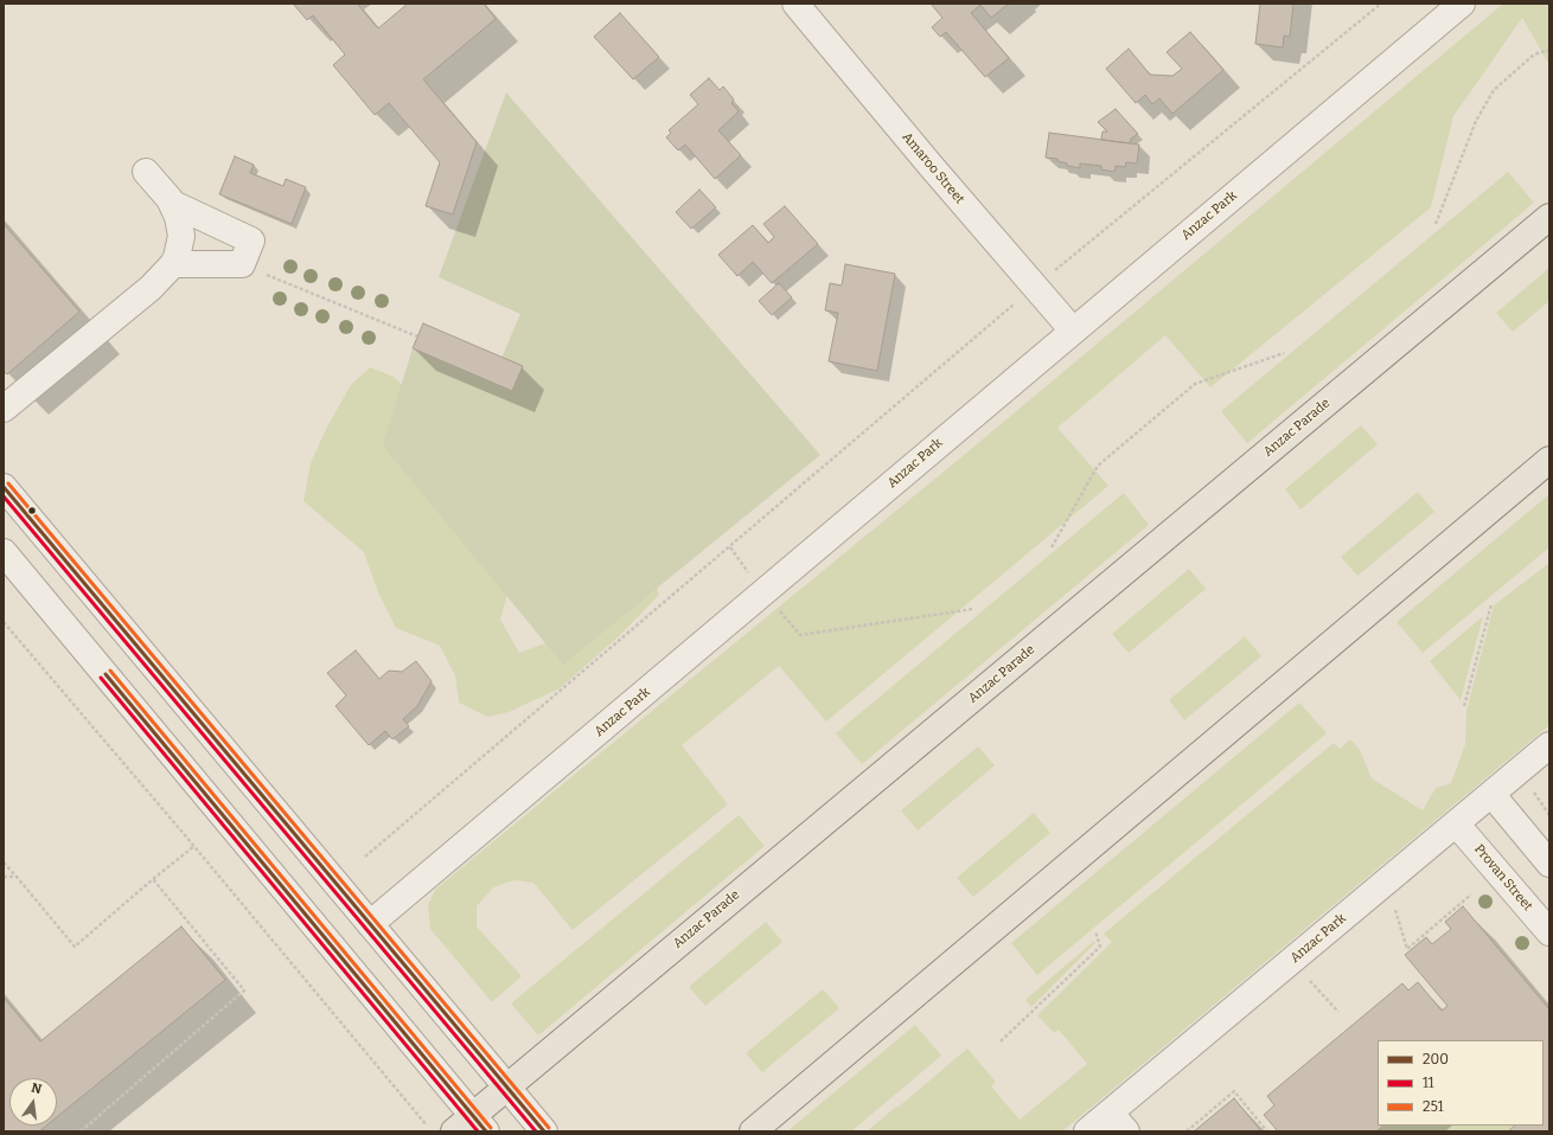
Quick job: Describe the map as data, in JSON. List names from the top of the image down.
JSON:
{
  "streets": {
    "main road": ["Anzac Parade"],
    "street": ["Amaroo Street", "Anzac Park", "Provan Street"]
  },
  "crossings": [
    ["Amaroo Street", "Anzac Park"],
    ["Anzac Park", "Provan Street"]
  ],
  "lines": ["transit line 251", "transit line 200", "transit line 11"],
  "legend": ["200", "11", "251"],
  "north": "top"
}
